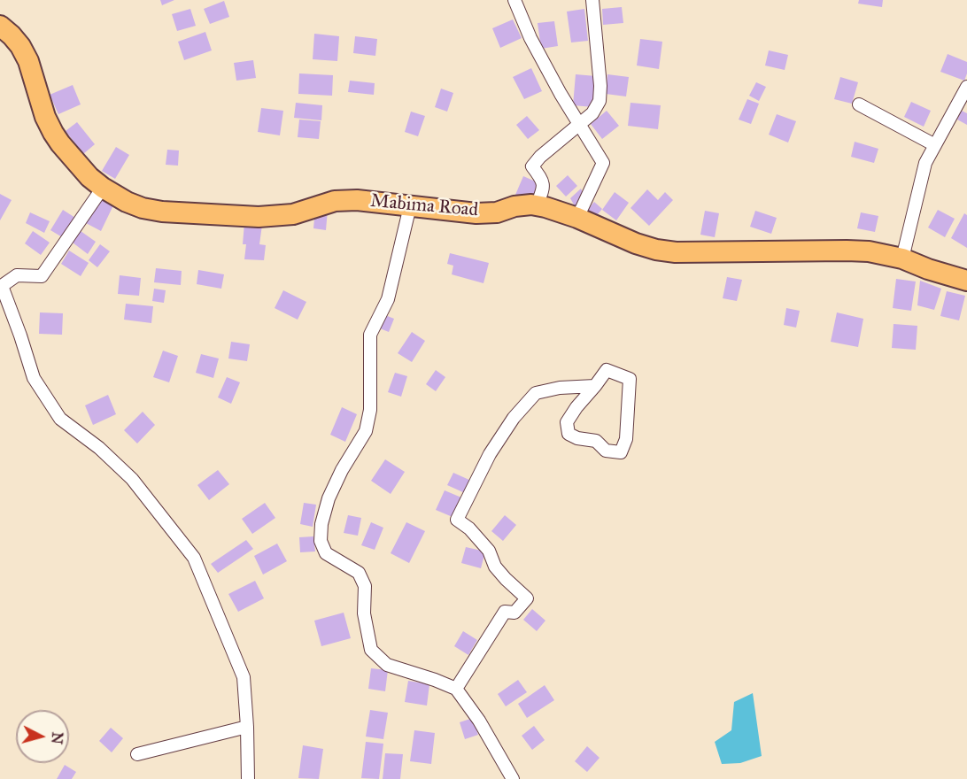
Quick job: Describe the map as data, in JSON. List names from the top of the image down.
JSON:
{
  "streets": {
    "main road": ["Mabima Road"]
  },
  "north": "right"
}
